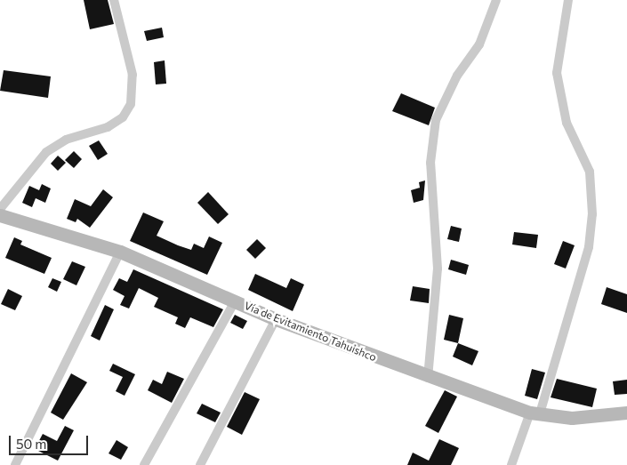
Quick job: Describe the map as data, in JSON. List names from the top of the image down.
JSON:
{
  "streets": {
    "main road": ["Vía de Evitamiento Tahuishco"]
  },
  "scale_bar": "50 m"
}
